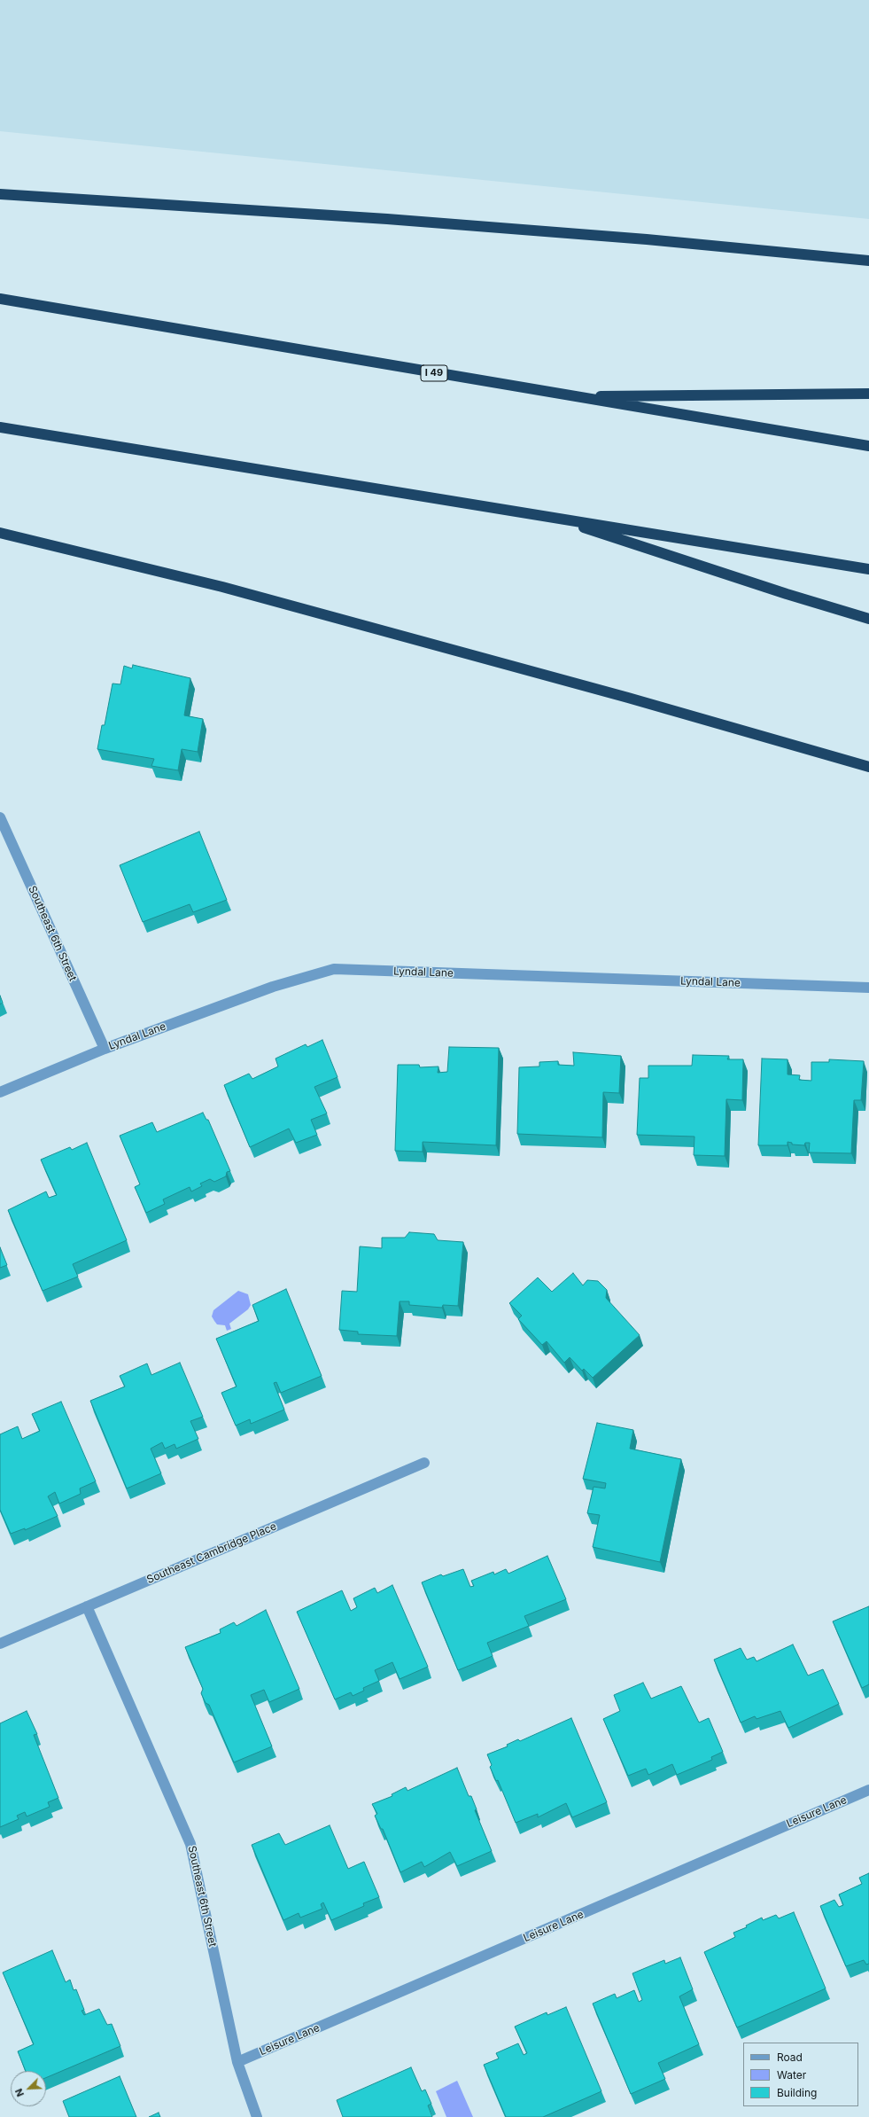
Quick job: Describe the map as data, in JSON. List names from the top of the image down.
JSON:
{
  "streets": {
    "highway": ["I 49"],
    "street": [
      "Southeast 6th Street",
      "Lyndal Lane",
      "Southeast Cambridge Place",
      "Leisure Lane"
    ]
  },
  "crossings": [
    ["Southeast 6th Street", "Lyndal Lane"],
    ["Southeast 6th Street", "Southeast Cambridge Place"],
    ["Southeast 6th Street", "Leisure Lane"]
  ],
  "legend": ["Road", "Water", "Building"],
  "north": "bottom left"
}
